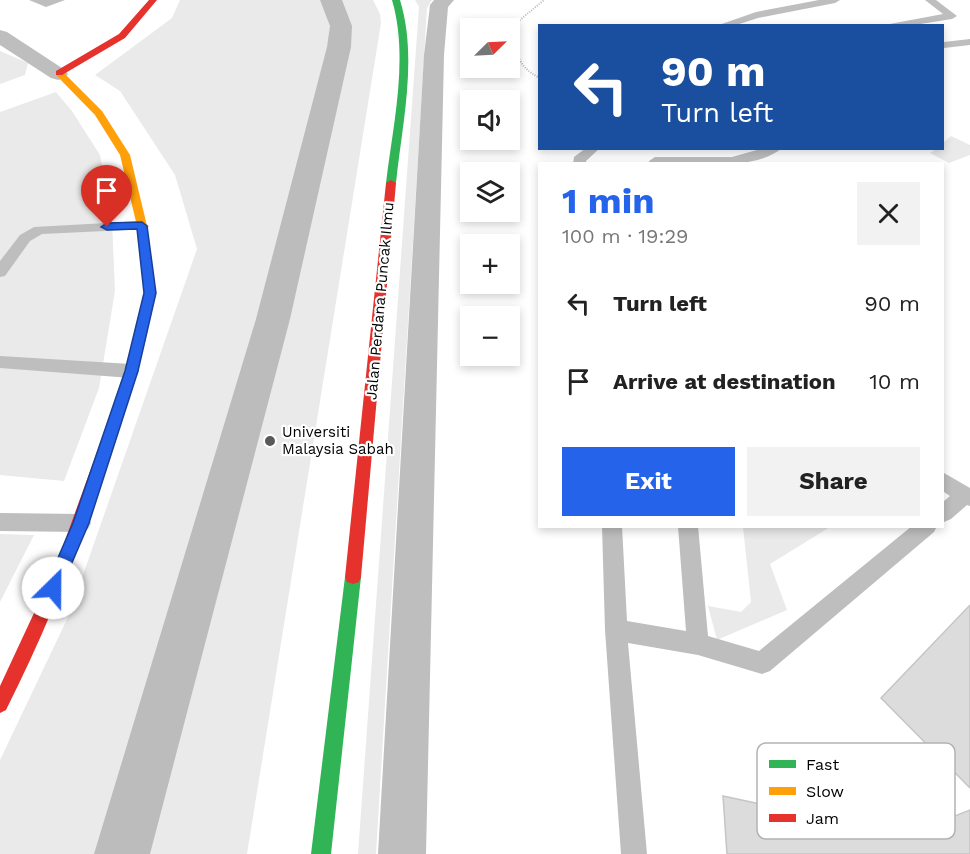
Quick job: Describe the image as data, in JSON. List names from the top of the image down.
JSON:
{
  "streets": {
    "street": ["Jalan Perdana Puncak Ilmu"]
  },
  "places": ["Universiti Malaysia Sabah"],
  "legend": ["Fast", "Slow", "Jam"],
  "north": "top right",
  "page": {
    "map_buttons": ["+", "−"],
    "turn": ["90 m", "Turn left"],
    "heading": ["1 min", "100 m · 19:29"],
    "list": [
      {
        "name": "Turn left",
        "value": "90 m"
      },
      {
        "name": "Arrive at destination",
        "value": "10 m"
      }
    ],
    "buttons": ["Exit", "Share"]
  }
}
